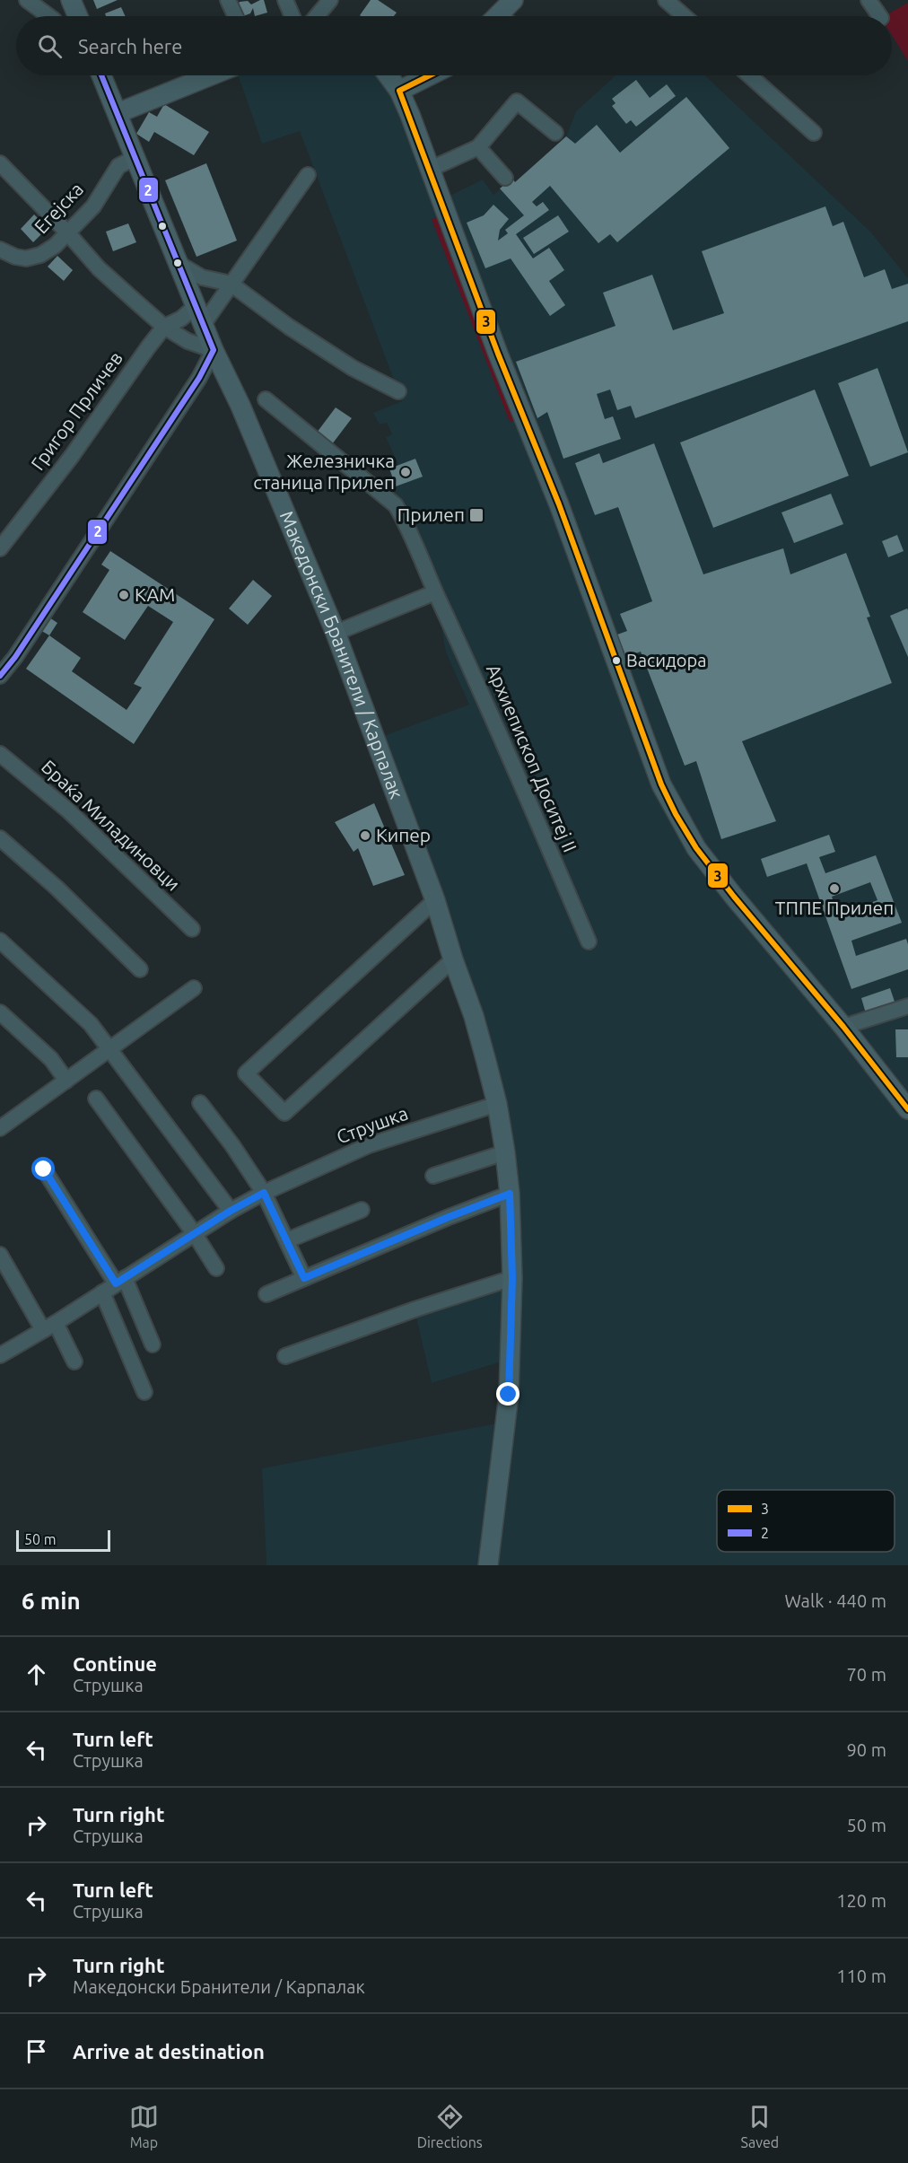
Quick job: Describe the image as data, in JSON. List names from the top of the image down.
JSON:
{
  "streets": {
    "main road": ["Македонски Бранители / Карпалак"],
    "street": [
      "Егејска",
      "Григор Прличев",
      "Архиепископ Доситеј II",
      "Браќа Миладиновци",
      "Струшка"
    ]
  },
  "crossings": [
    ["Егејска", "Македонски Бранители / Карпалак"],
    ["Григор Прличев", "Македонски Бранители / Карпалак"],
    ["Македонски Бранители / Карпалак", "Струшка"]
  ],
  "places": {
    "other": [
      "Железничка станица Прилеп",
      "КАМ",
      "Васидора",
      "Кипер",
      "ТППЕ Прилеп"
    ],
    "transit": ["Прилеп"]
  },
  "lines": ["transit line 3", "transit line 2"],
  "legend": ["3", "2"],
  "scale_bar": "50 m",
  "page": {
    "search": "Search here",
    "scale": "50 m",
    "heading": ["6 min", "Walk · 440 m"],
    "list": [
      ["Continue", "Струшка", "70 m"],
      ["Turn left", "Струшка", "90 m"],
      ["Turn right", "Струшка", "50 m"],
      ["Turn left", "Струшка", "120 m"],
      ["Turn right", "Македонски Бранители / Карпалак", "110 m"],
      "Arrive at destination"
    ],
    "nav": ["Map", "Directions", "Saved"]
  }
}
